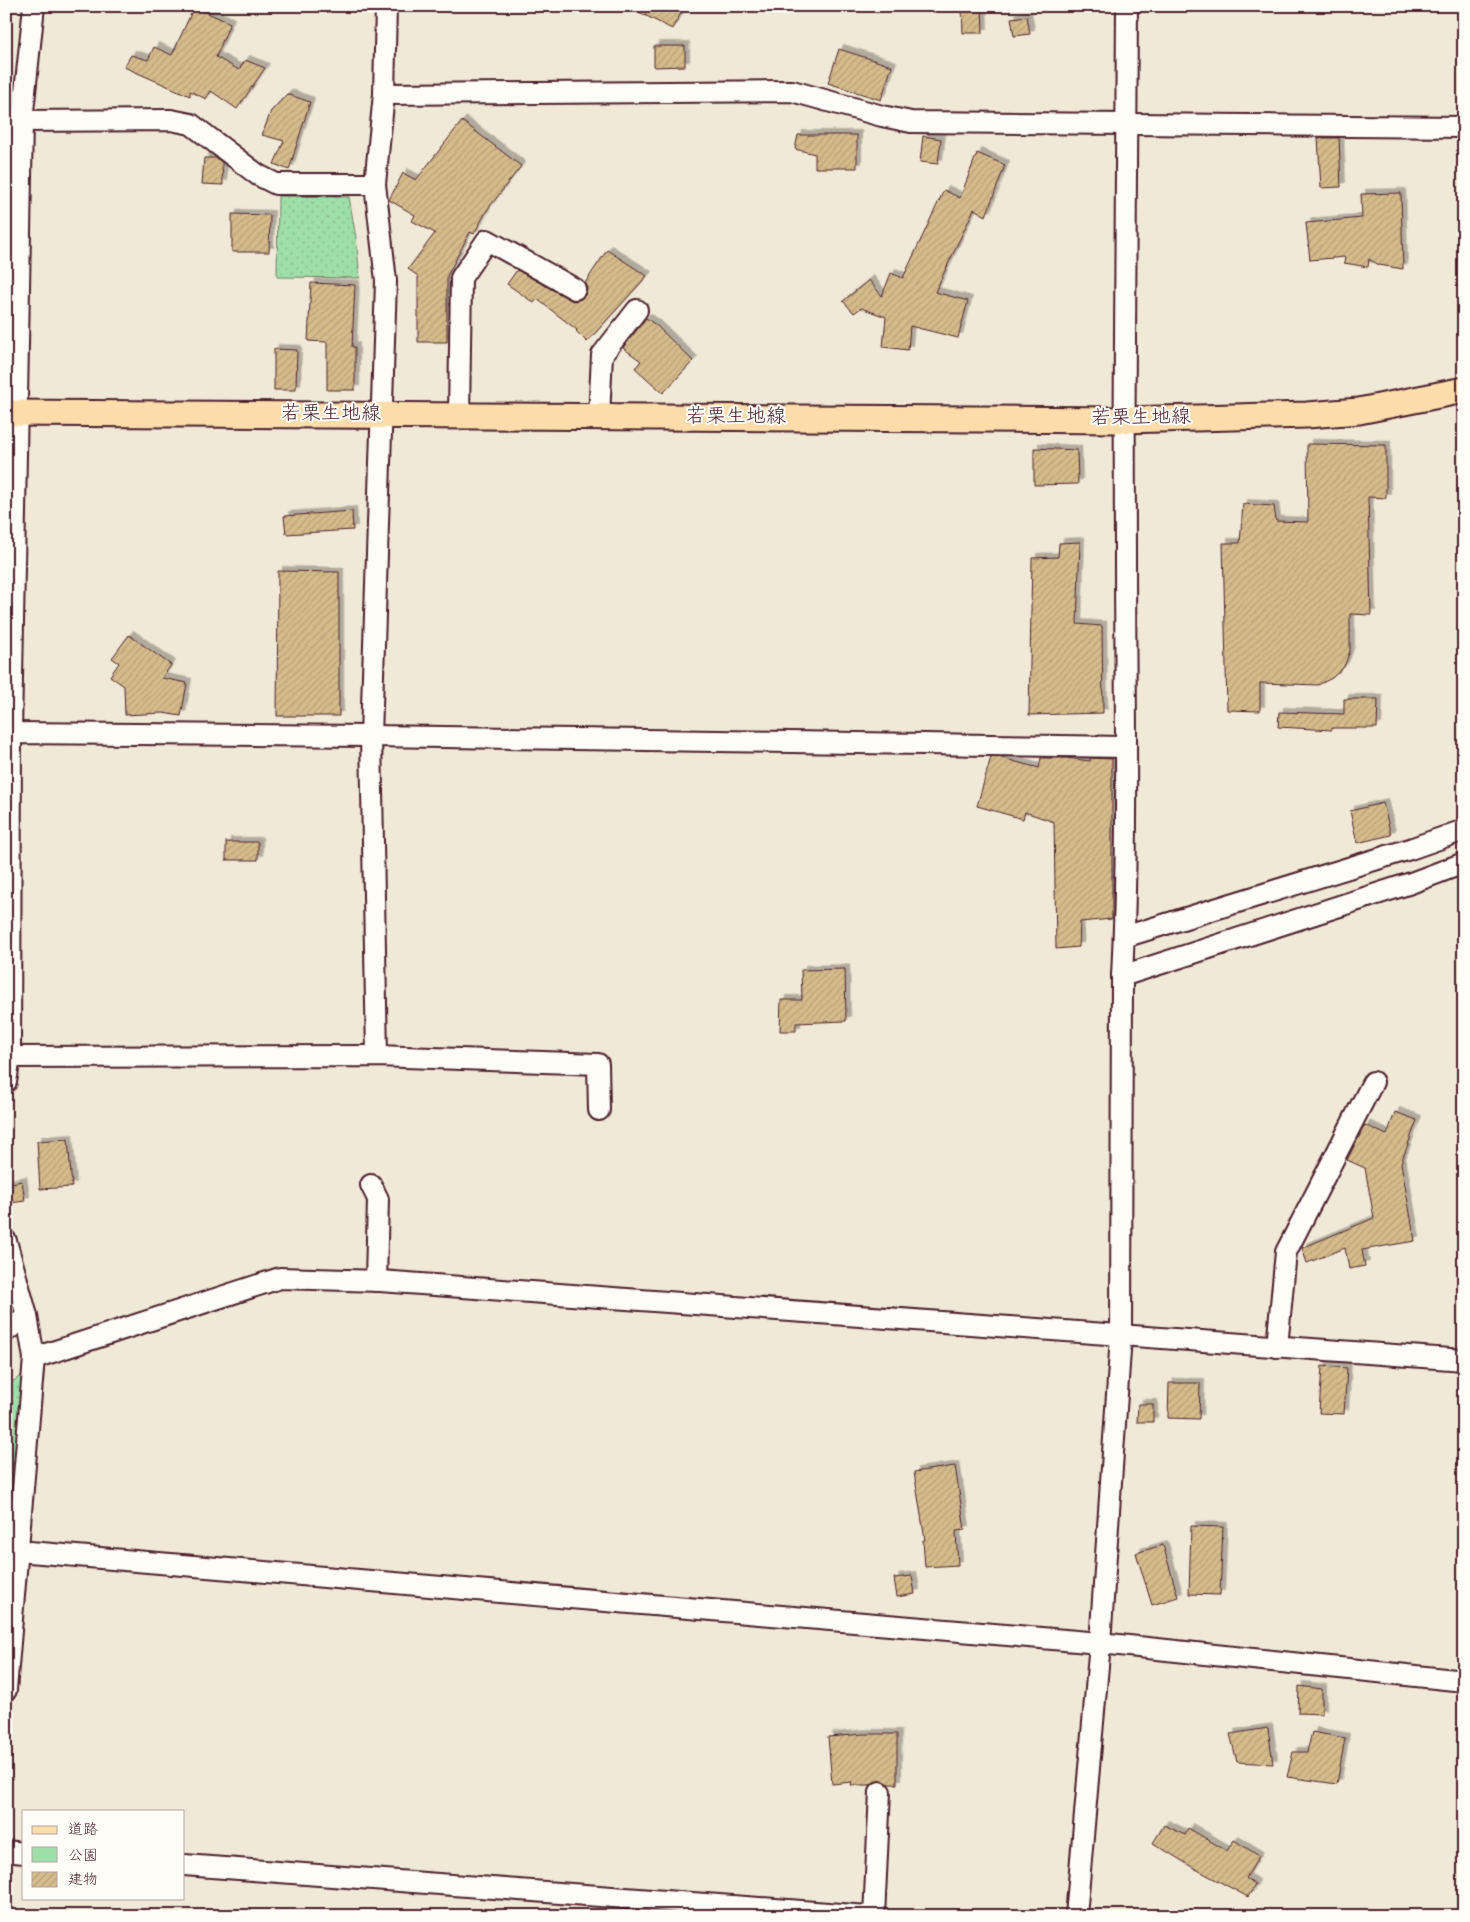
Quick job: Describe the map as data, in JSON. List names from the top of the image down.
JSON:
{
  "streets": {
    "main road": ["若栗生地線"]
  },
  "legend": ["道路", "公園", "建物"]
}
